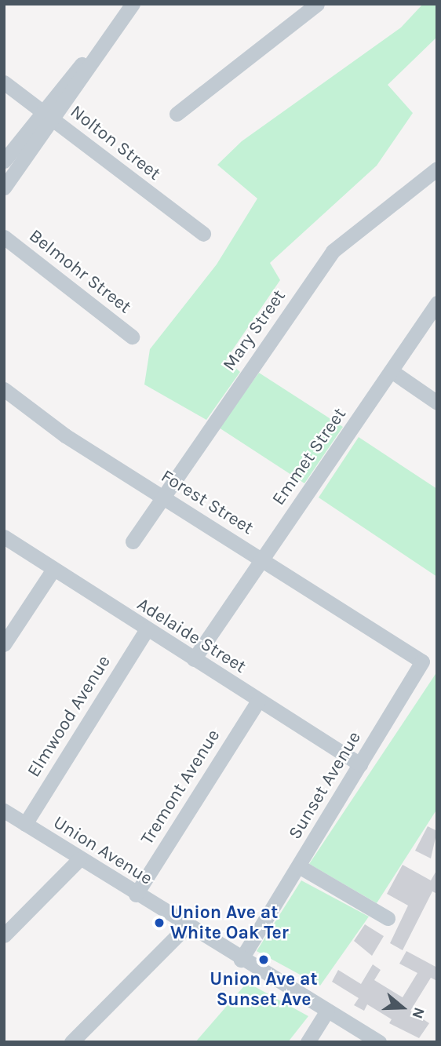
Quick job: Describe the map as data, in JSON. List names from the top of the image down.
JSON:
{
  "streets": {
    "street": [
      "Nolton Street",
      "Belmohr Street",
      "Mary Street",
      "Emmet Street",
      "Forest Street",
      "Adelaide Street",
      "Elmwood Avenue",
      "Sunset Avenue",
      "Tremont Avenue",
      "Union Avenue"
    ]
  },
  "crossings": [
    ["Mary Street", "Forest Street"],
    ["Emmet Street", "Forest Street"],
    ["Emmet Street", "Adelaide Street"],
    ["Forest Street", "Sunset Avenue"],
    ["Adelaide Street", "Elmwood Avenue"],
    ["Adelaide Street", "Sunset Avenue"],
    ["Adelaide Street", "Tremont Avenue"],
    ["Elmwood Avenue", "Union Avenue"],
    ["Sunset Avenue", "Union Avenue"],
    ["Tremont Avenue", "Union Avenue"]
  ],
  "places": ["Union Ave at White Oak Ter", "Union Ave at Sunset Ave"],
  "north": "right"
}
